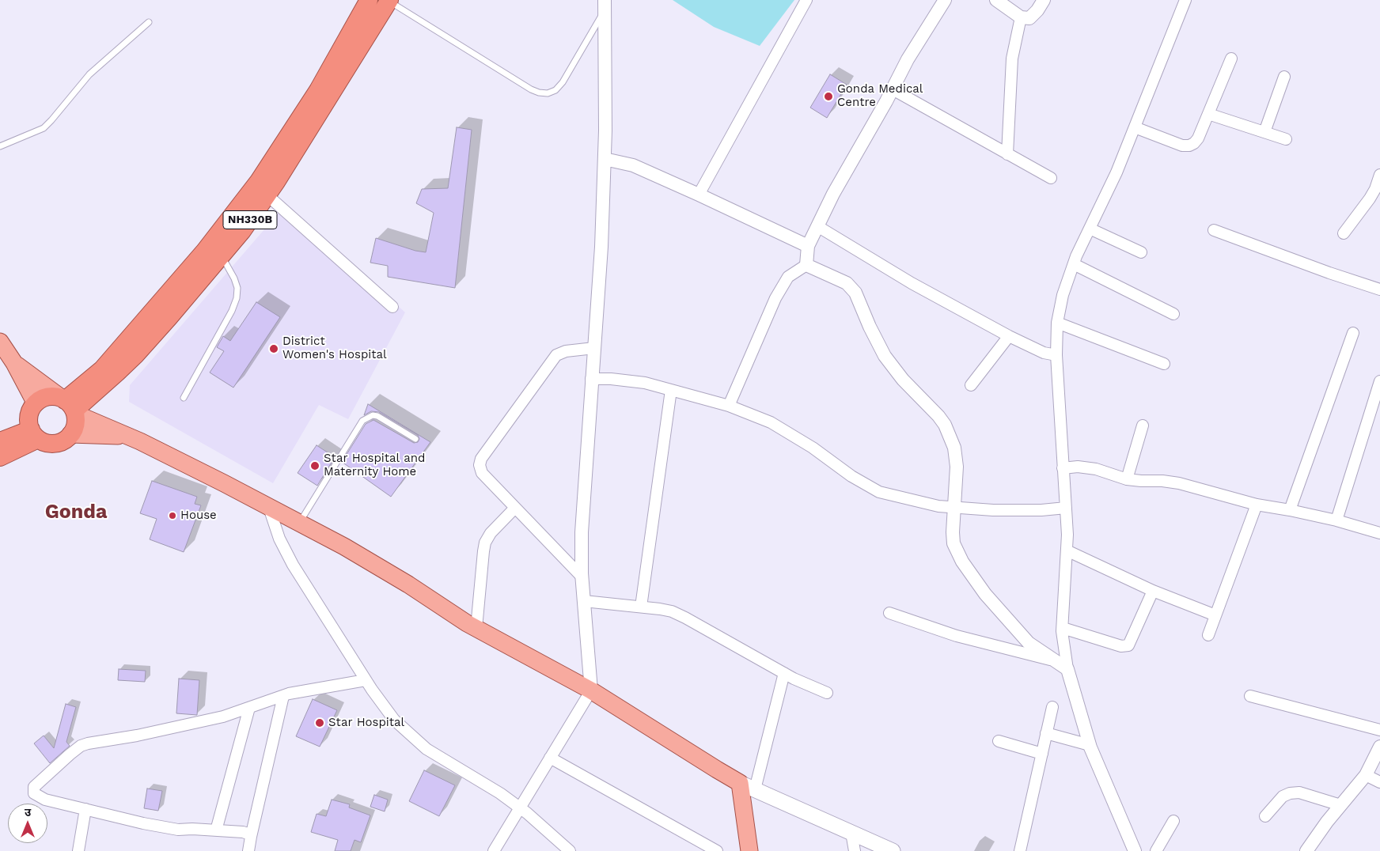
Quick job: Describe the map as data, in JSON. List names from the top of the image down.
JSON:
{
  "streets": {
    "highway": ["NH330B"]
  },
  "districts": ["Gonda"],
  "places": [
    "Gonda Medical Centre",
    "District Women's Hospital",
    "Star Hospital and Maternity Home",
    "House",
    "Star Hospital"
  ],
  "north": "top"
}
